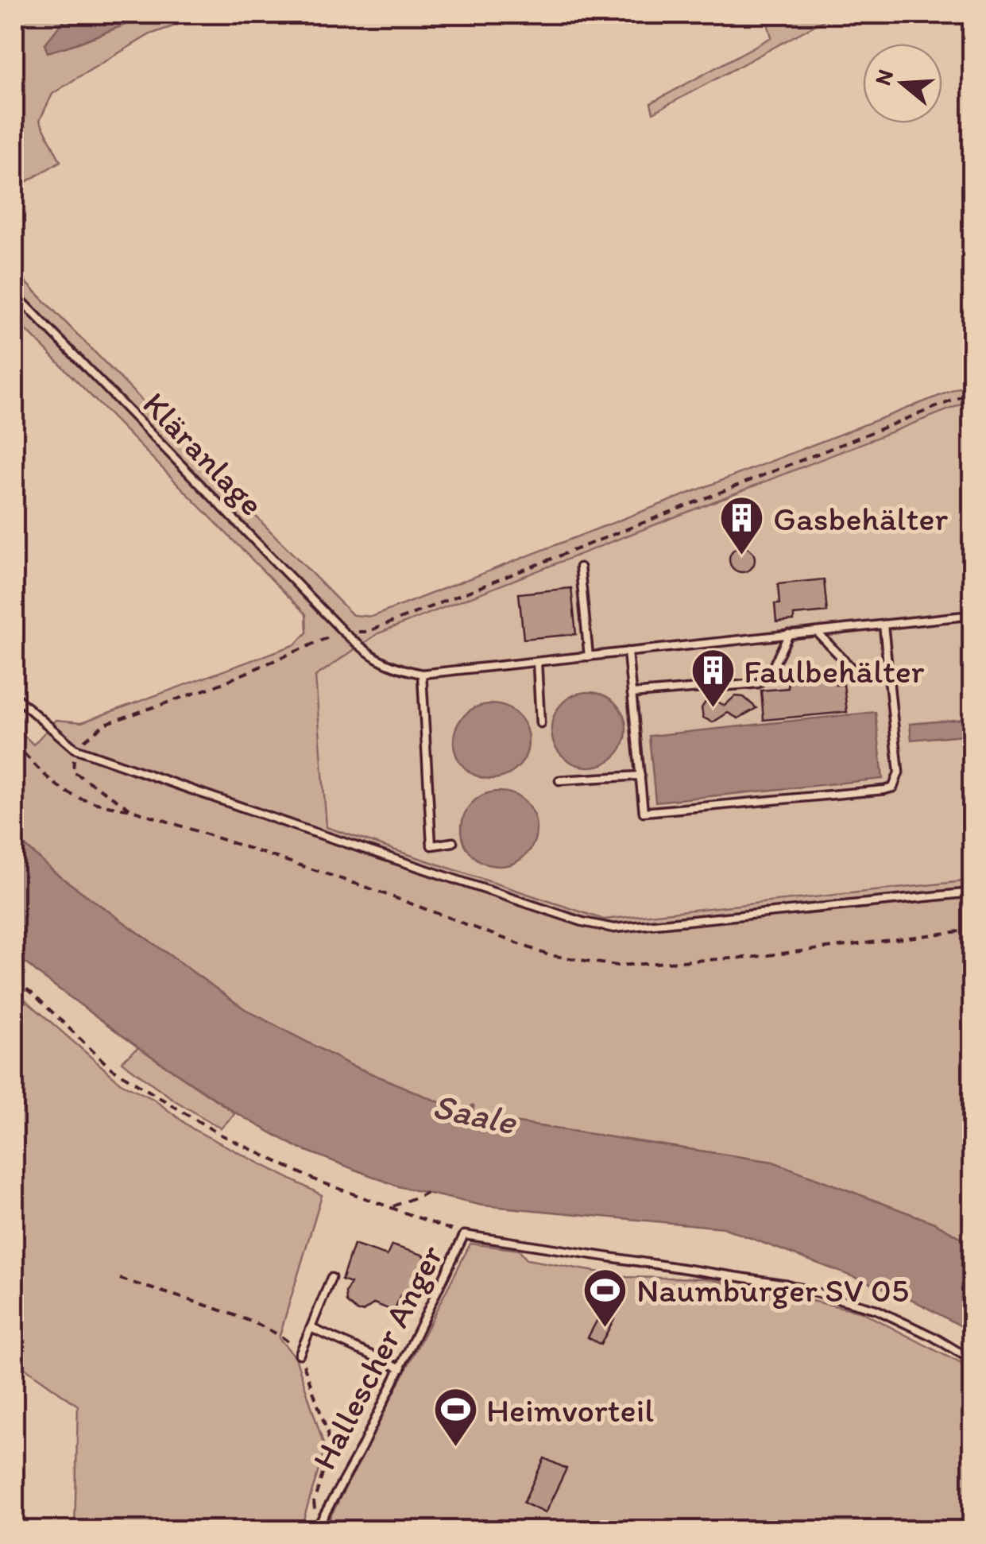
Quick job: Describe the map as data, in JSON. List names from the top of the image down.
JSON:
{
  "streets": {
    "lane": ["Kläranlage", "Hallescher Anger"]
  },
  "water": ["Saale"],
  "places": {
    "building": ["Gasbehälter", "Faulbehälter"],
    "sports": ["Naumburger SV 05", "Heimvorteil"]
  },
  "north": "left"
}
